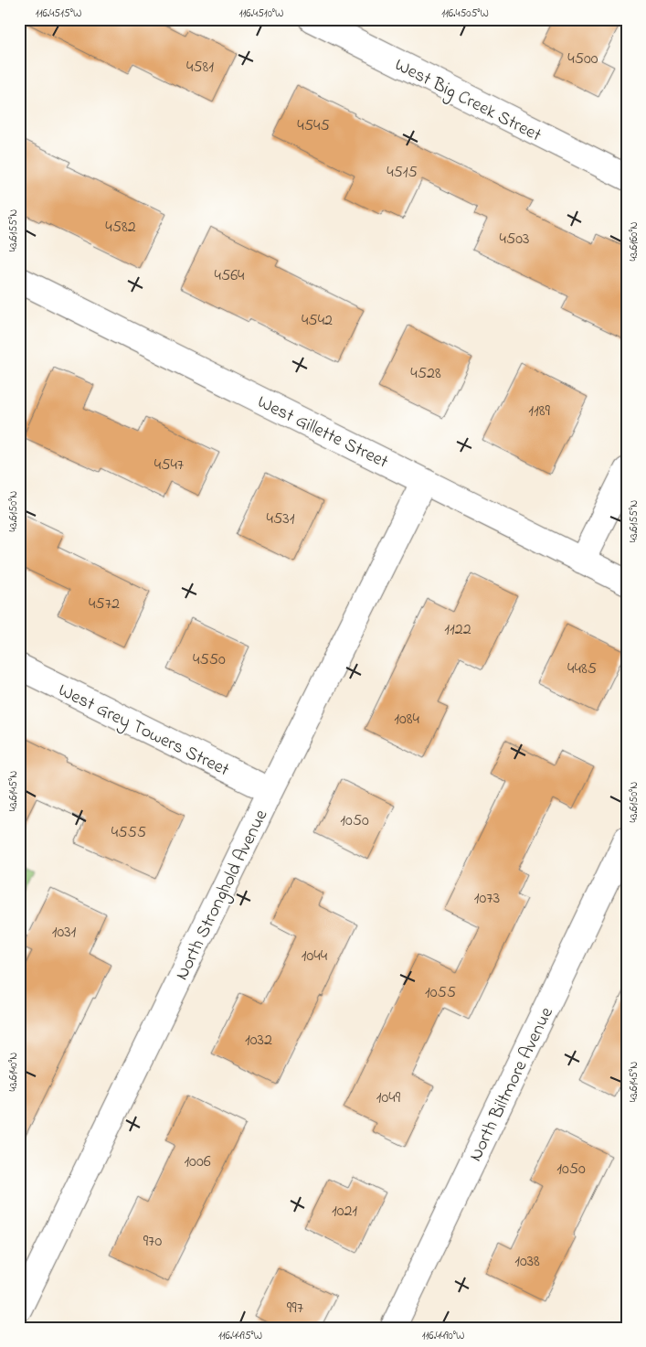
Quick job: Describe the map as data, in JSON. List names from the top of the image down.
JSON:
{
  "streets": {
    "street": [
      "West Big Creek Street",
      "West Gillette Street",
      "West Grey Towers Street",
      "North Stronghold Avenue",
      "North Biltmore Avenue"
    ]
  },
  "crossings": [
    ["West Gillette Street", "North Stronghold Avenue"],
    ["West Grey Towers Street", "North Stronghold Avenue"]
  ],
  "house_numbers": [
    "4500",
    "4581",
    "4545",
    "4515",
    "4582",
    "4503",
    "4564",
    "4542",
    "4528",
    "1189",
    "4547",
    "4531",
    "4572",
    "1122",
    "4550",
    "4485",
    "1084",
    "1050",
    "4555",
    "1073",
    "1031",
    "1044",
    "1055",
    "1032",
    "1049",
    "1006",
    "1050",
    "1021",
    "970",
    "1038",
    "997"
  ],
  "coordinates": [
    "116.4515°W",
    "116.4510°W",
    "116.4505°W",
    "43.6155°N",
    "43.6160°N",
    "43.6150°N",
    "43.6145°N",
    "43.6140°N",
    "116.4495°W",
    "116.4490°W"
  ]
}
